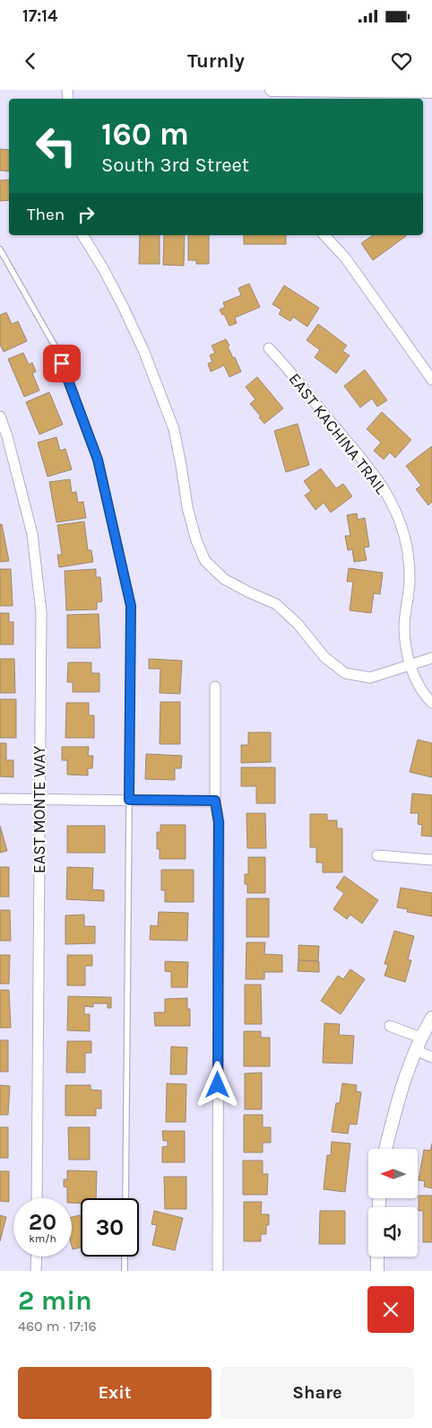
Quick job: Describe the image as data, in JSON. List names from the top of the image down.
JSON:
{
  "streets": {
    "street": ["EAST KACHINA TRAIL", "EAST MONTE WAY"]
  },
  "north": "left",
  "page": {
    "status": "17:14",
    "header": "Turnly",
    "turn": ["160 m", "South 3rd Street"],
    "then": "Then",
    "speed": "20 km/h",
    "limit": "30",
    "heading": ["2 min", "460 m · 17:16"],
    "buttons": ["Exit", "Share"]
  }
}
